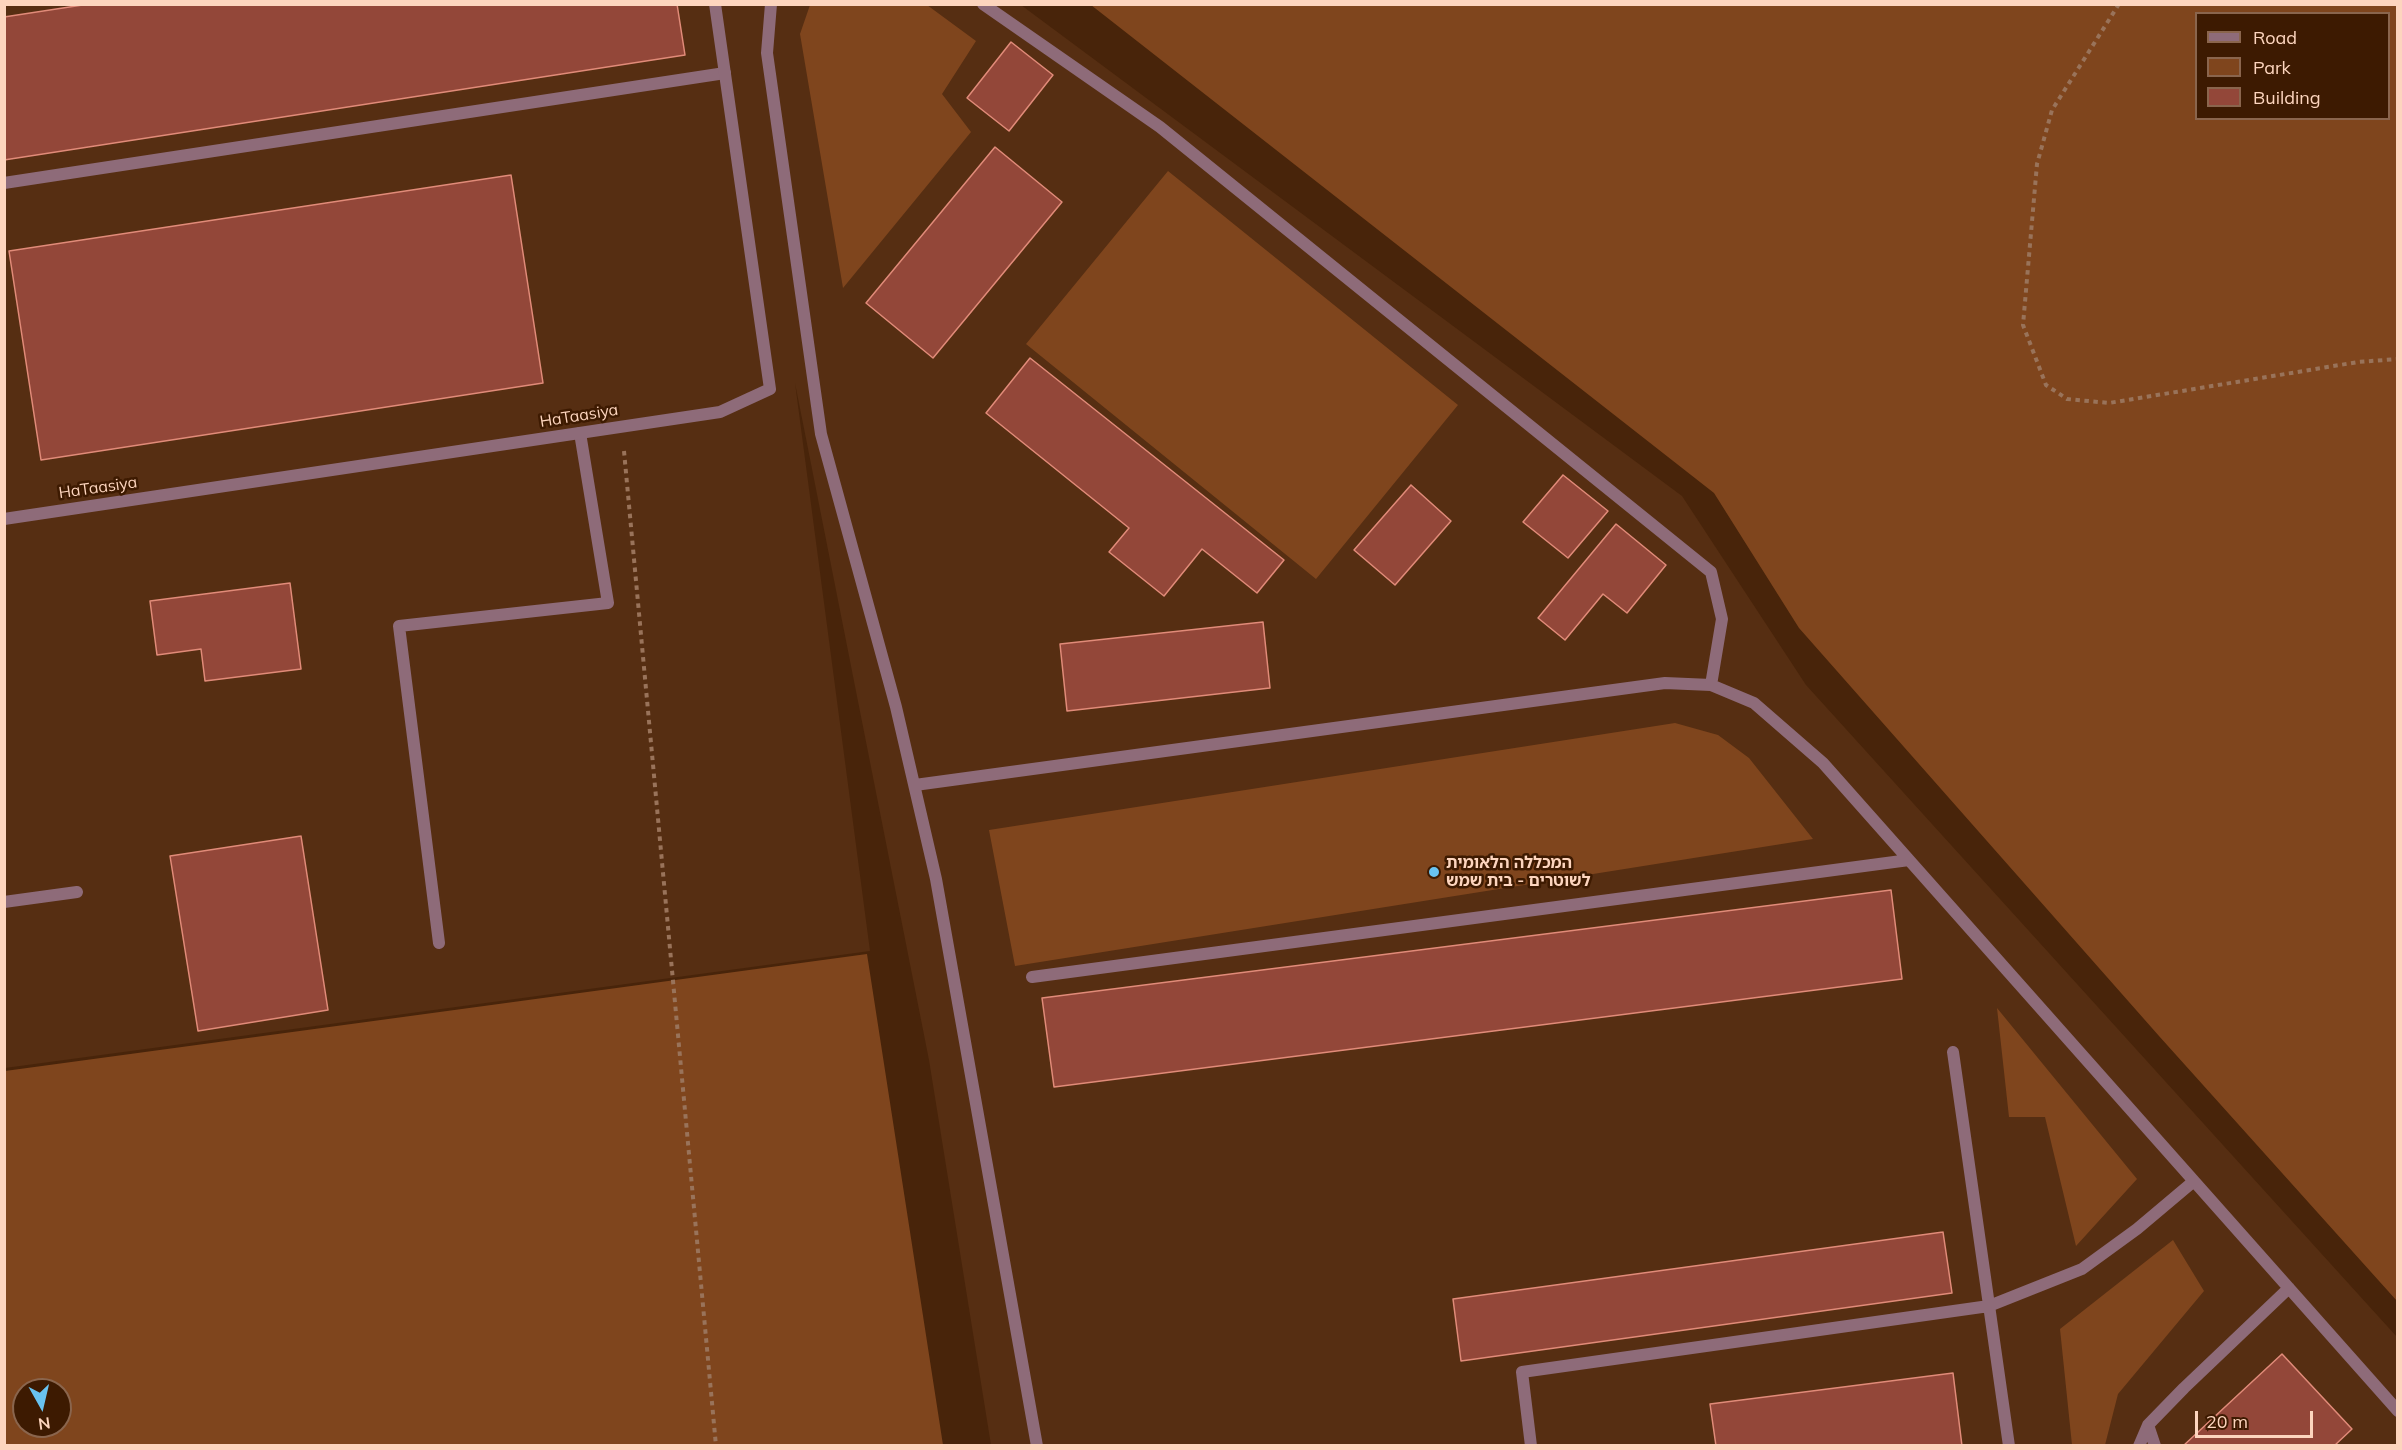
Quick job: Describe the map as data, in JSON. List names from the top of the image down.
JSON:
{
  "streets": {
    "street": ["HaTaasiya"]
  },
  "places": ["המכללה הלאומית לשוטרים - בית שמש"],
  "legend": ["Road", "Park", "Building"],
  "scale_bar": "20 m",
  "north": "bottom"
}
